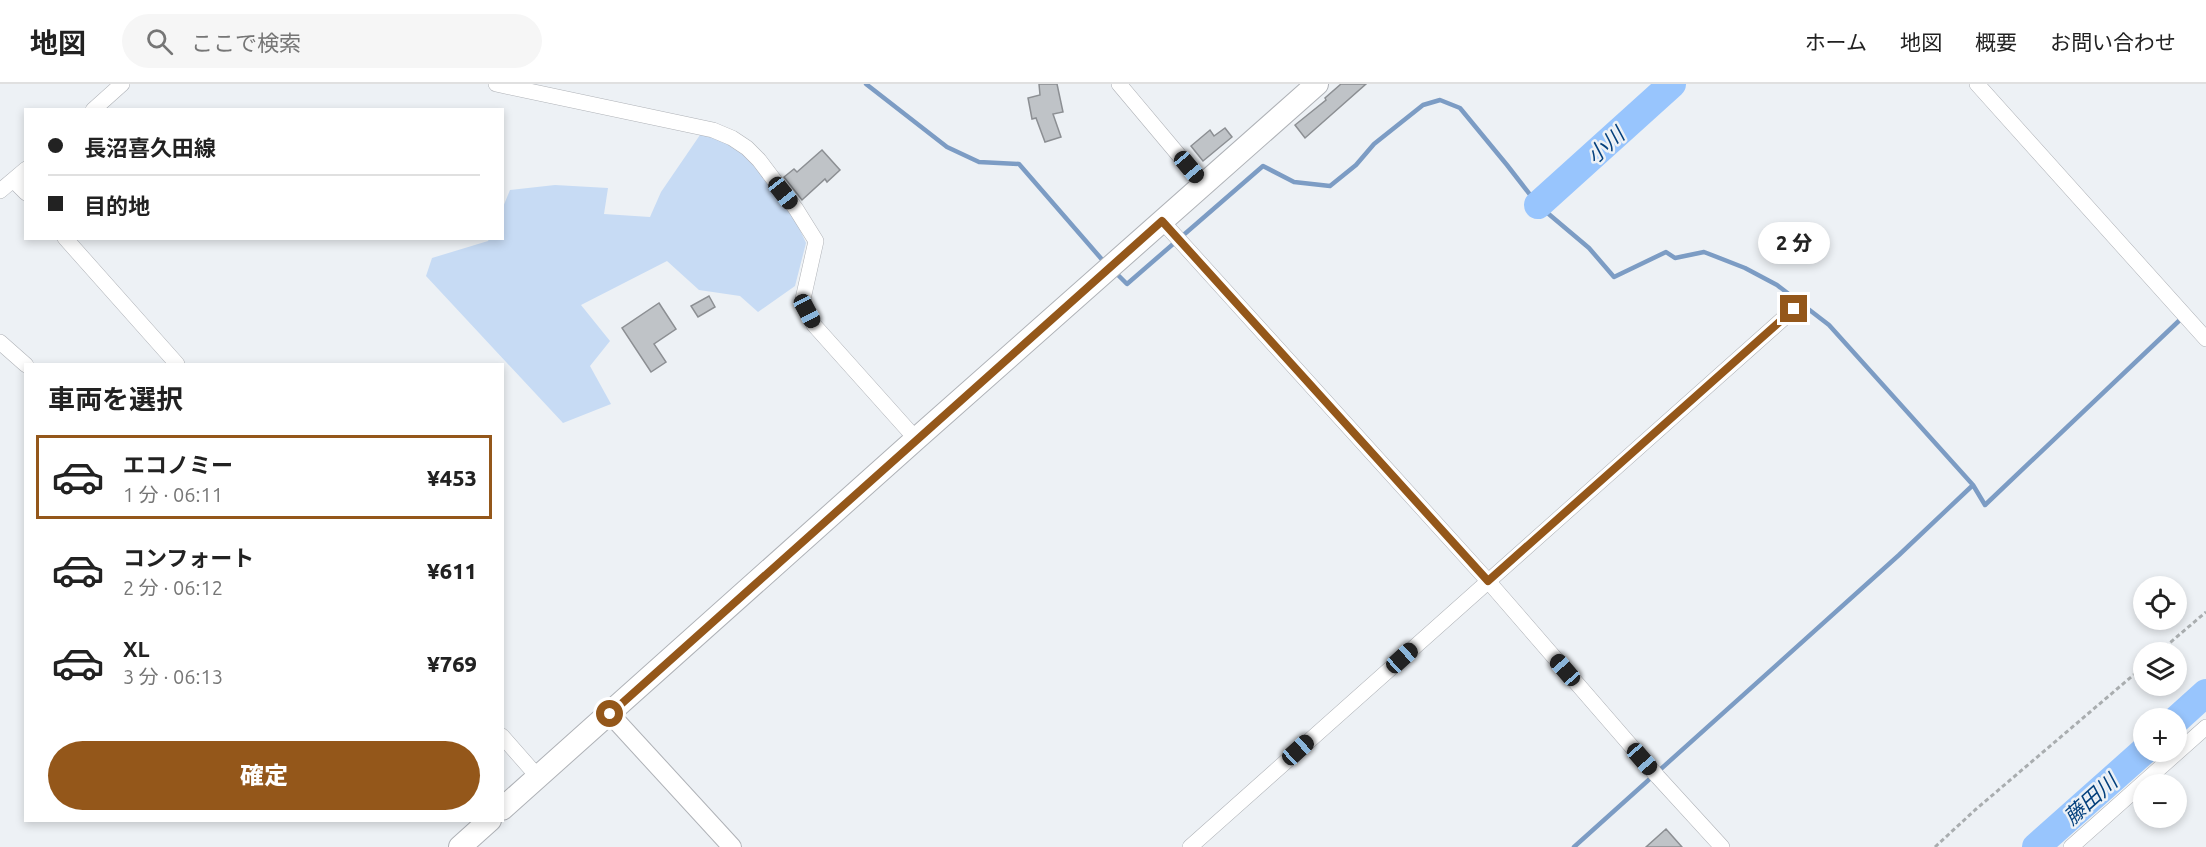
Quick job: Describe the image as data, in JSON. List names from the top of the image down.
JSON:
{
  "water": ["小川", "藤田川"],
  "page": {
    "header": "地図",
    "search": "ここで検索",
    "nav": [
      "ホーム",
      "地図",
      "概要",
      "お問い合わせ"
    ],
    "banner": ["長沼喜久田線", "目的地"],
    "bubble": "2 分",
    "heading": "車両を選択",
    "list": [
      {
        "name": "エコノミー",
        "note": "1 分 · 06:11",
        "value": "¥453"
      },
      {
        "name": "コンフォート",
        "note": "2 分 · 06:12",
        "value": "¥611"
      },
      {
        "name": "XL",
        "note": "3 分 · 06:13",
        "value": "¥769"
      }
    ],
    "map_buttons": ["+", "−"],
    "buttons": "確定"
  }
}
